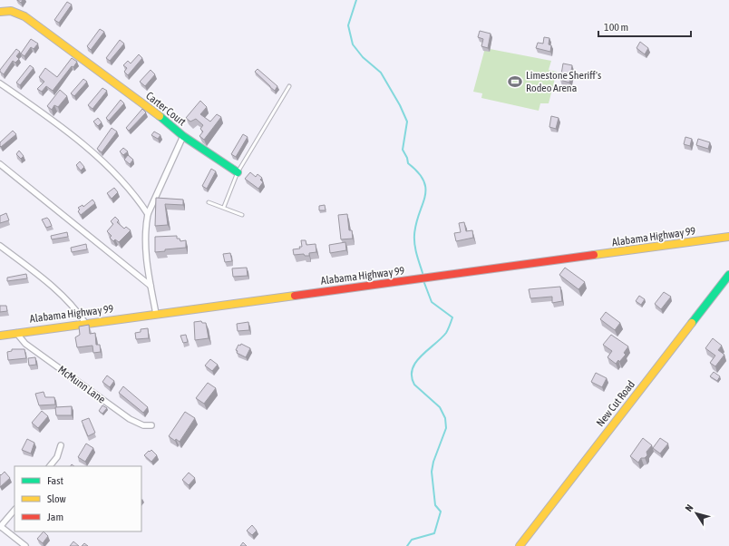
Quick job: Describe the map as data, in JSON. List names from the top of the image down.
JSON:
{
  "streets": {
    "main road": ["Carter Court", "Alabama Highway 99", "New Cut Road"],
    "street": ["McMunn Lane"]
  },
  "crossings": [
    ["Carter Court", "Alabama Highway 99"],
    ["Alabama Highway 99", "McMunn Lane"]
  ],
  "places": {
    "sports": ["Limestone Sheriff's Rodeo Arena"]
  },
  "legend": ["Fast", "Slow", "Jam"],
  "scale_bar": "100 m",
  "north": "top left"
}
